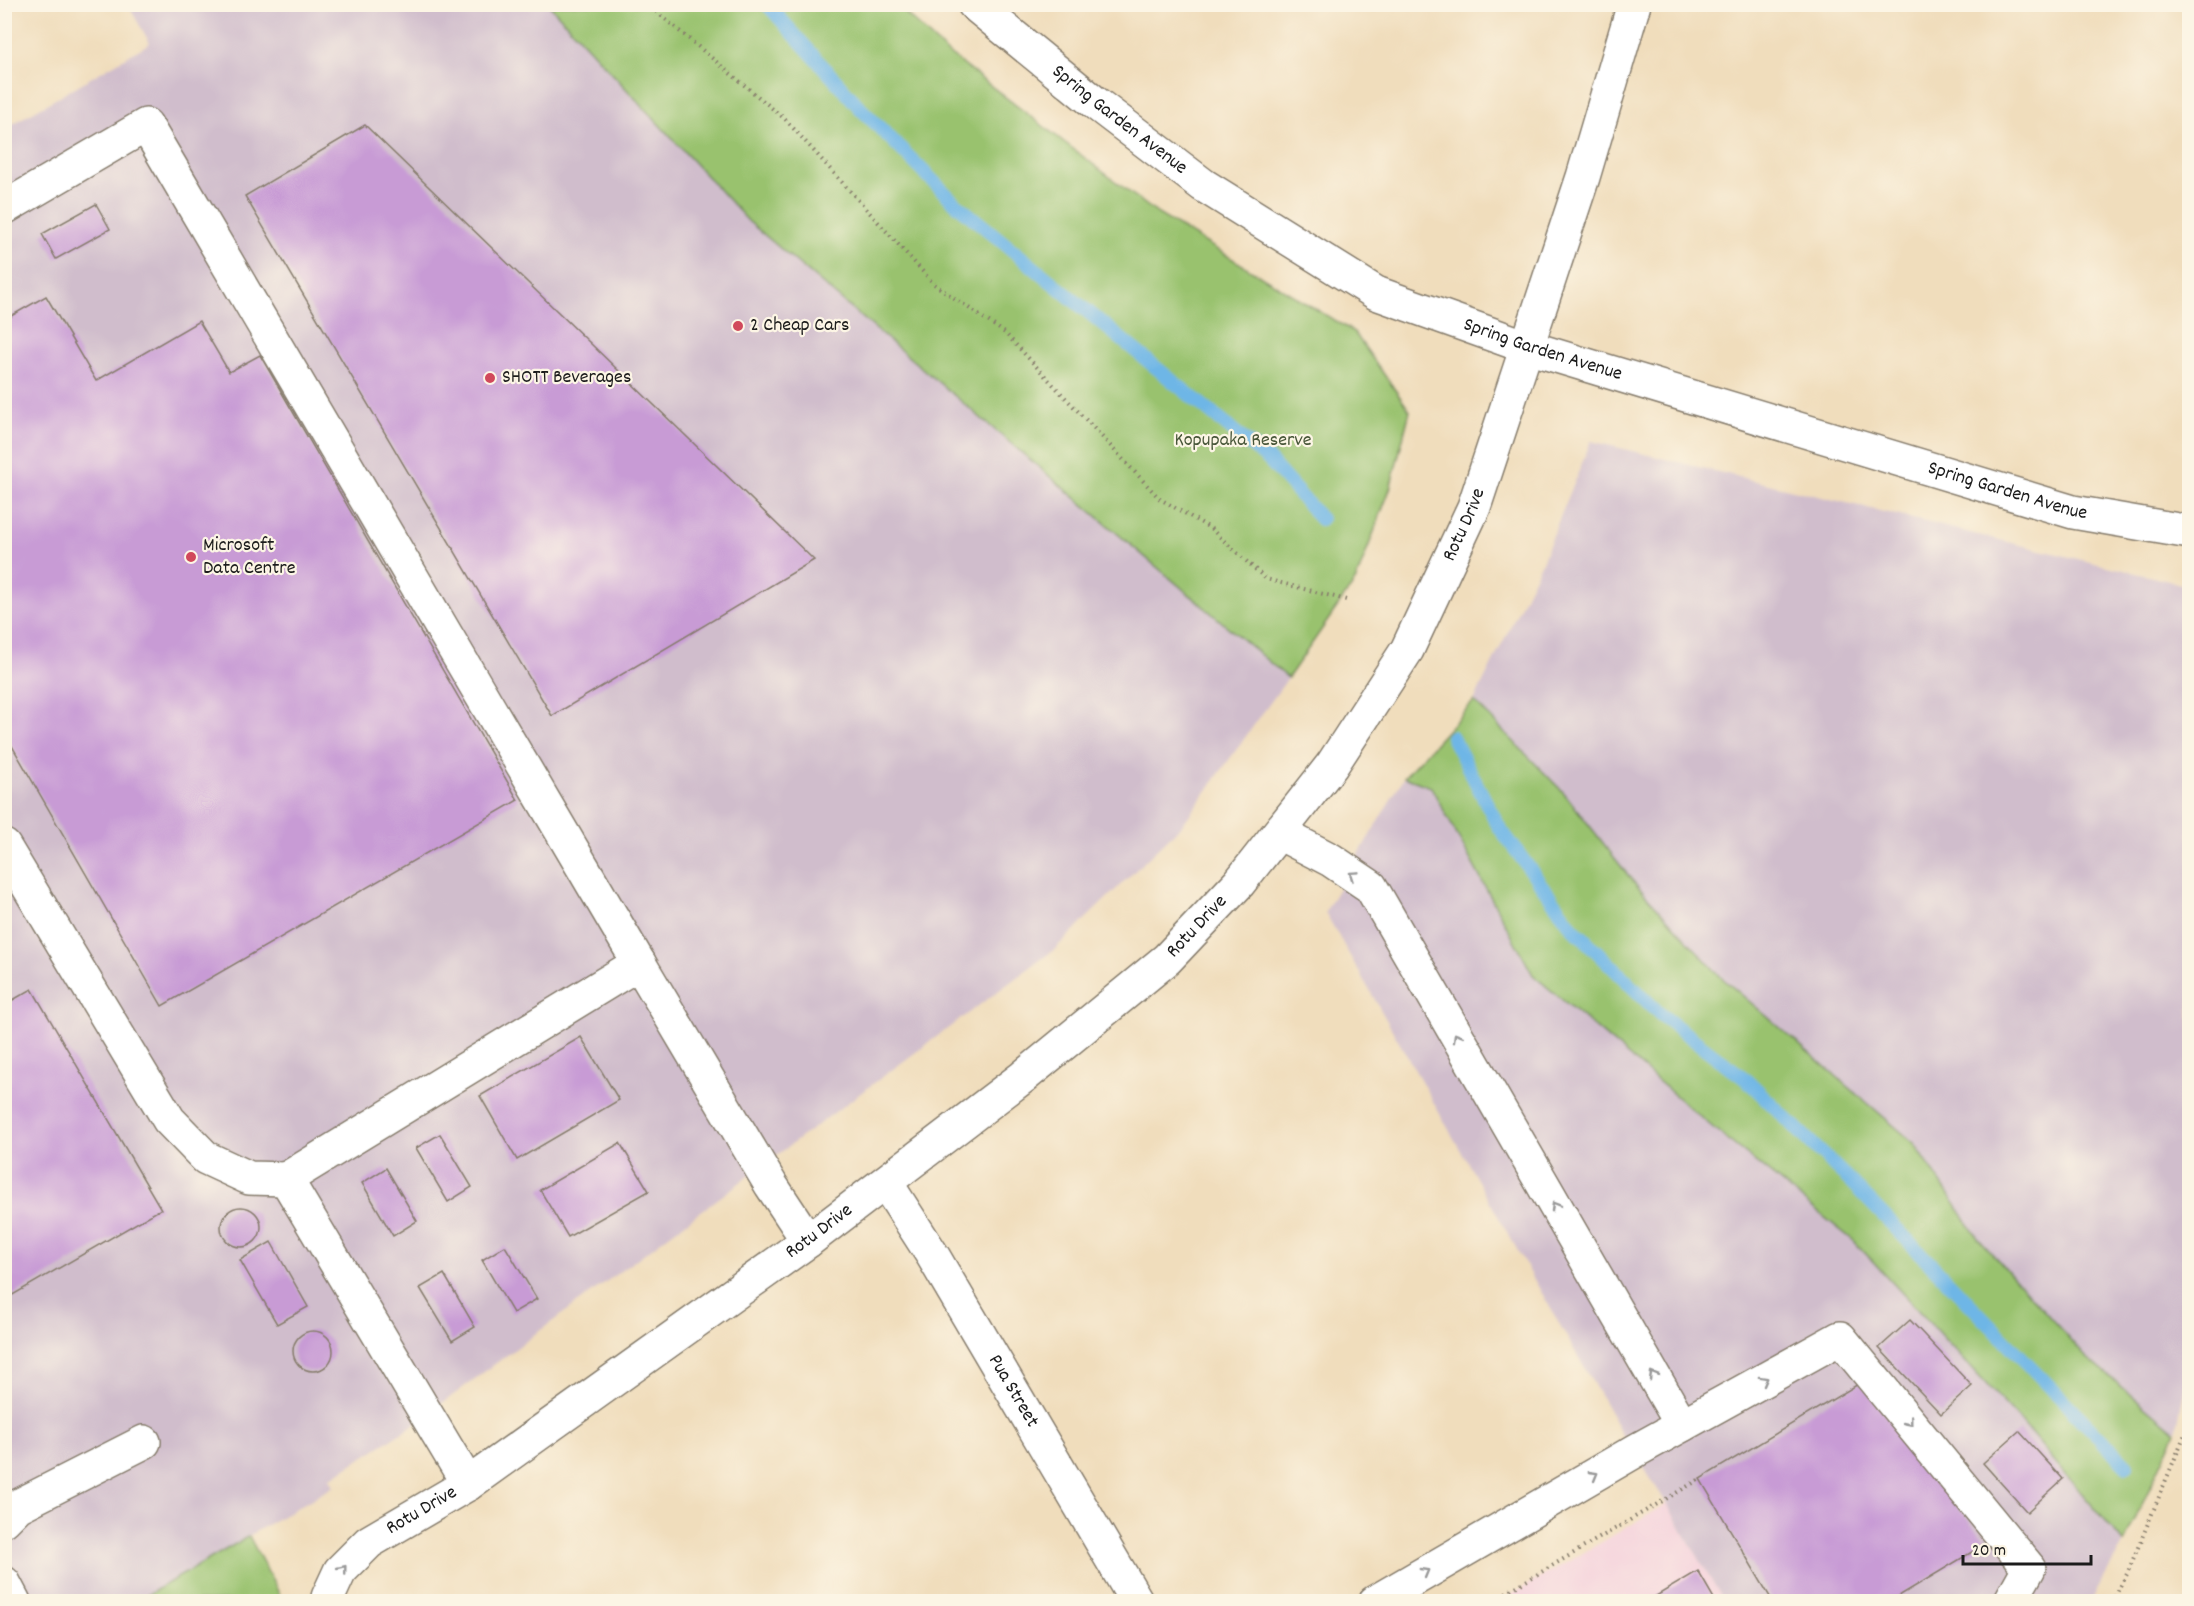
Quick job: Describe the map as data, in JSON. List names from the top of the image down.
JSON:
{
  "streets": {
    "street": ["Spring Garden Avenue", "Rotu Drive", "Pua Street"]
  },
  "crossings": [
    ["Spring Garden Avenue", "Rotu Drive"],
    ["Rotu Drive", "Pua Street"]
  ],
  "parks": ["Kopupaka Reserve"],
  "places": ["2 Cheap Cars", "SHOTT Beverages", "Microsoft Data Centre"],
  "scale_bar": "20 m"
}
